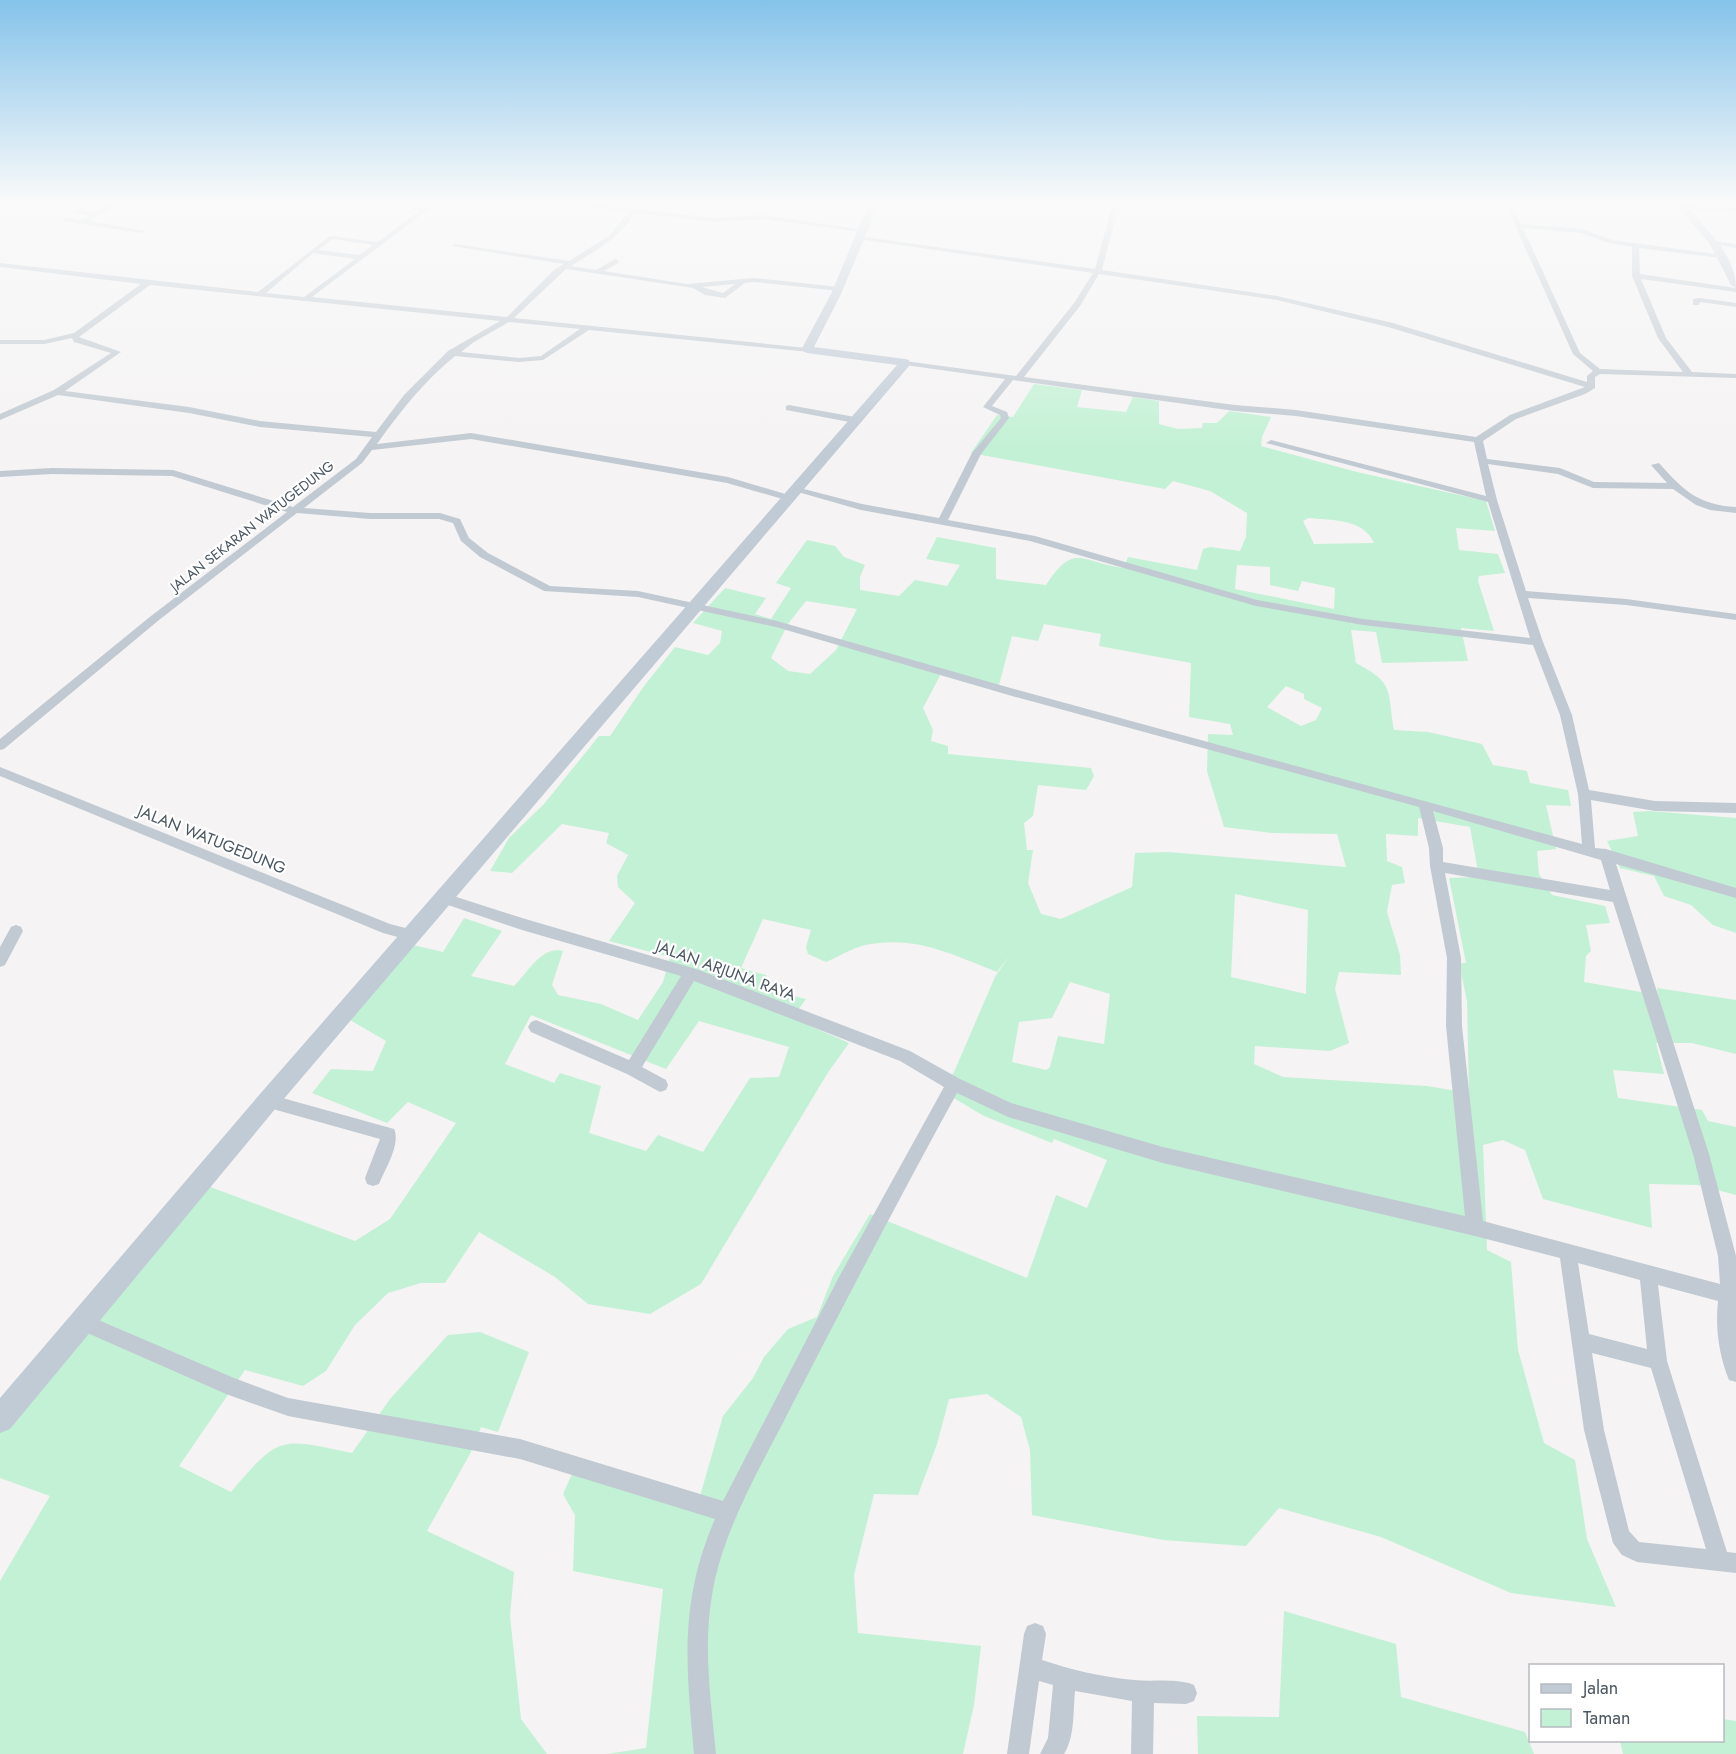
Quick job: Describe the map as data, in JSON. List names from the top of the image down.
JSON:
{
  "streets": {
    "street": ["JALAN SEKARAN WATUGEDUNG", "JALAN WATUGEDUNG", "JALAN ARJUNA RAYA"]
  },
  "legend": ["Jalan", "Taman"]
}
